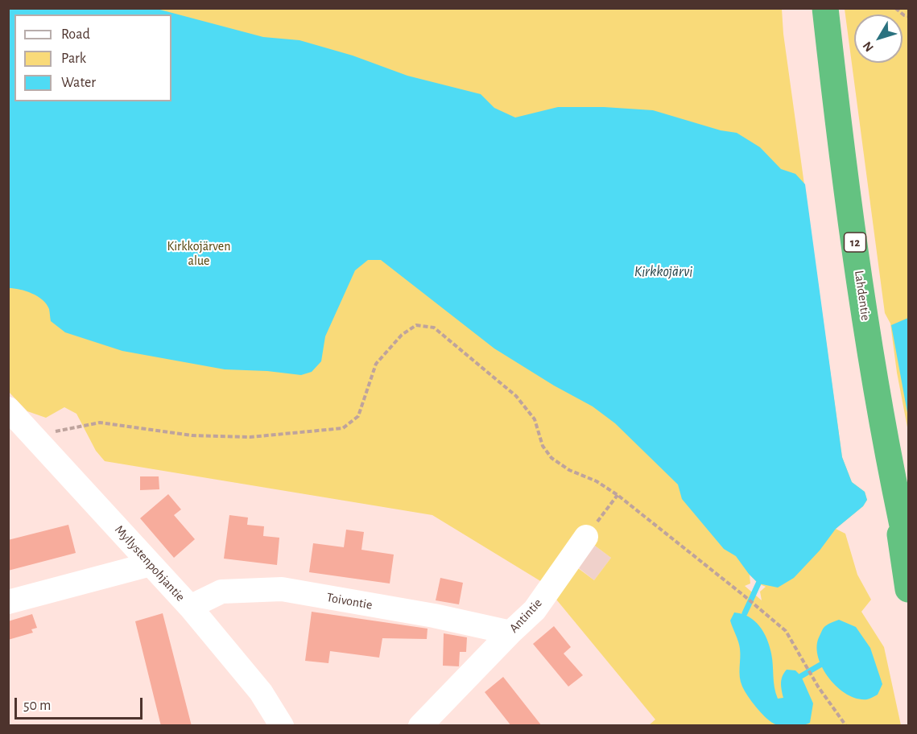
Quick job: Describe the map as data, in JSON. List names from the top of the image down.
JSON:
{
  "streets": {
    "highway": ["12", "Lahdentie"],
    "street": ["Myllystenpohjantie", "Toivontie", "Antintie"]
  },
  "crossings": [
    ["Myllystenpohjantie", "Toivontie"],
    ["Toivontie", "Antintie"]
  ],
  "water": ["Kirkkojärvi"],
  "parks": ["Kirkkojärven alue"],
  "legend": ["Road", "Park", "Water"],
  "scale_bar": "50 m",
  "north": "bottom left"
}
